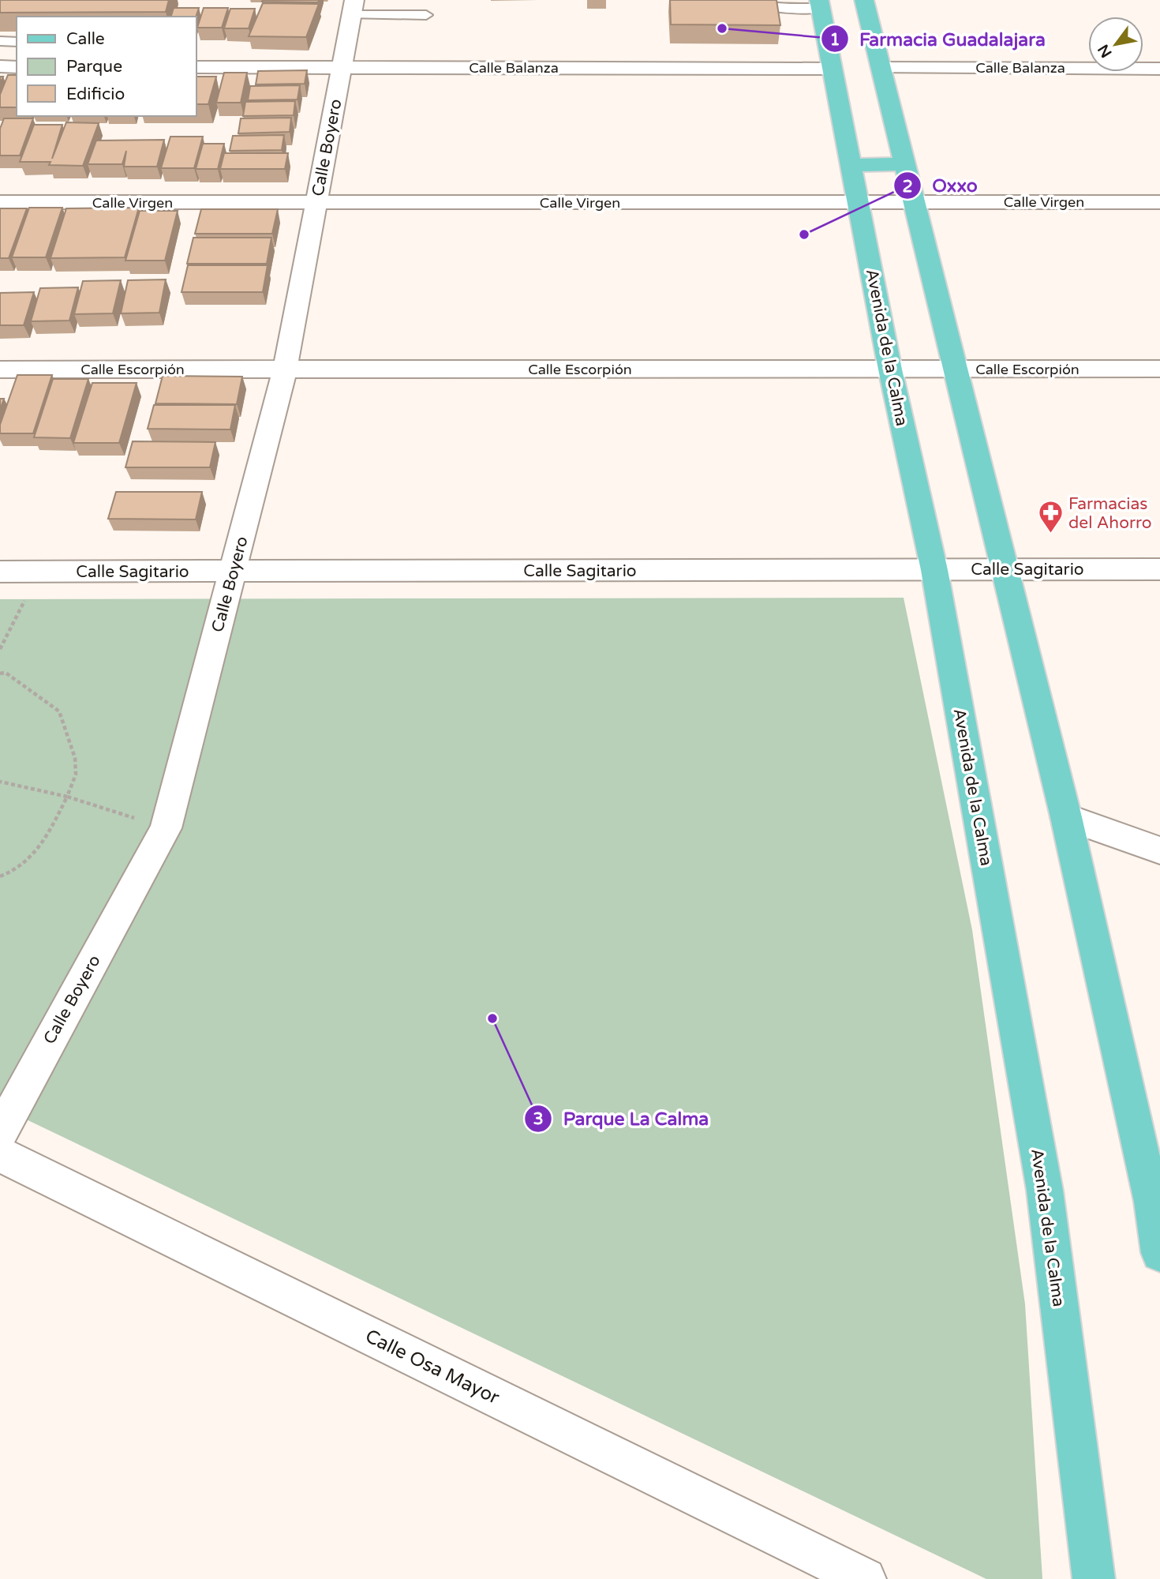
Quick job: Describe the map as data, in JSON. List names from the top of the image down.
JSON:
{
  "streets": {
    "main road": ["Avenida de la Calma"],
    "street": [
      "Calle Balanza",
      "Calle Boyero",
      "Calle Virgen",
      "Calle Escorpión",
      "Calle Sagitario",
      "Calle Osa Mayor"
    ]
  },
  "crossings": [
    ["Calle Balanza", "Calle Boyero"],
    ["Calle Balanza", "Avenida de la Calma"],
    ["Calle Boyero", "Calle Virgen"],
    ["Calle Boyero", "Calle Escorpión"],
    ["Calle Boyero", "Calle Sagitario"],
    ["Calle Virgen", "Avenida de la Calma"],
    ["Avenida de la Calma", "Calle Escorpión"],
    ["Avenida de la Calma", "Calle Sagitario"]
  ],
  "places": {
    "other": ["Farmacia Guadalajara", "Oxxo", "Parque La Calma"],
    "pharmacy": ["Farmacias del Ahorro"]
  },
  "legend": ["Calle", "Parque", "Edificio"],
  "north": "bottom left"
}
